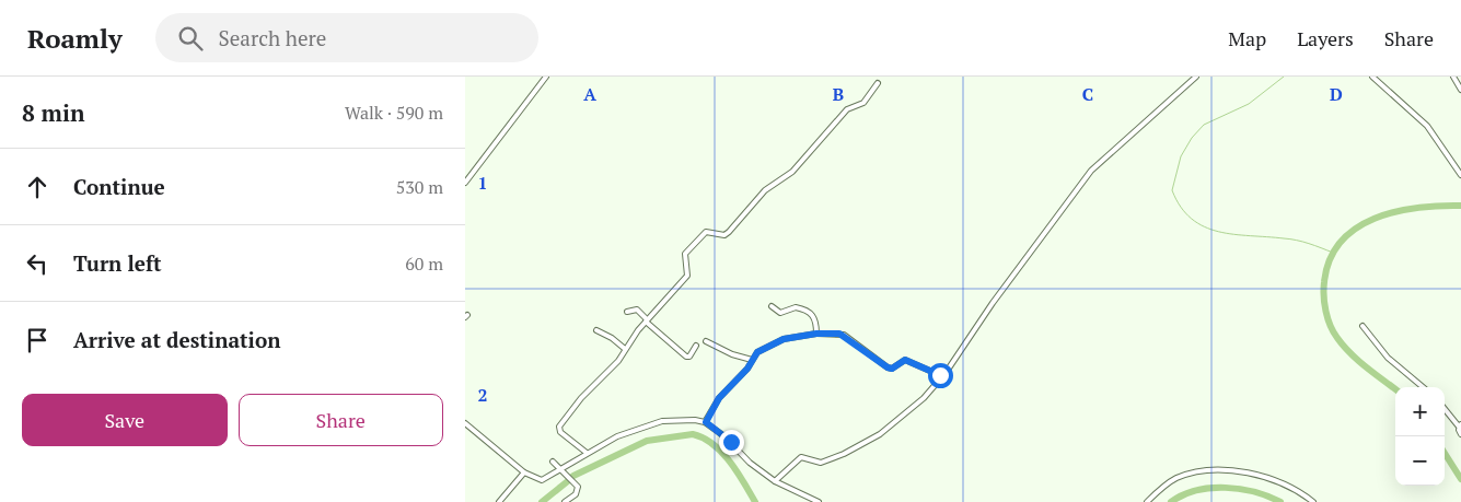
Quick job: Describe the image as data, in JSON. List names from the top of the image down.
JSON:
{
  "page": {
    "header": "Roamly",
    "search": "Search here",
    "nav": ["Map", "Layers", "Share"],
    "heading": ["8 min", "Walk · 590 m"],
    "list": [
      ["Continue", "530 m"],
      ["Turn left", "60 m"],
      "Arrive at destination"
    ],
    "buttons": ["Save", "Share"],
    "map_buttons": ["+", "−"]
  },
  "grid": {
    "columns": [
      "A",
      "B",
      "C",
      "D"
    ],
    "rows": ["1", "2"]
  }
}
